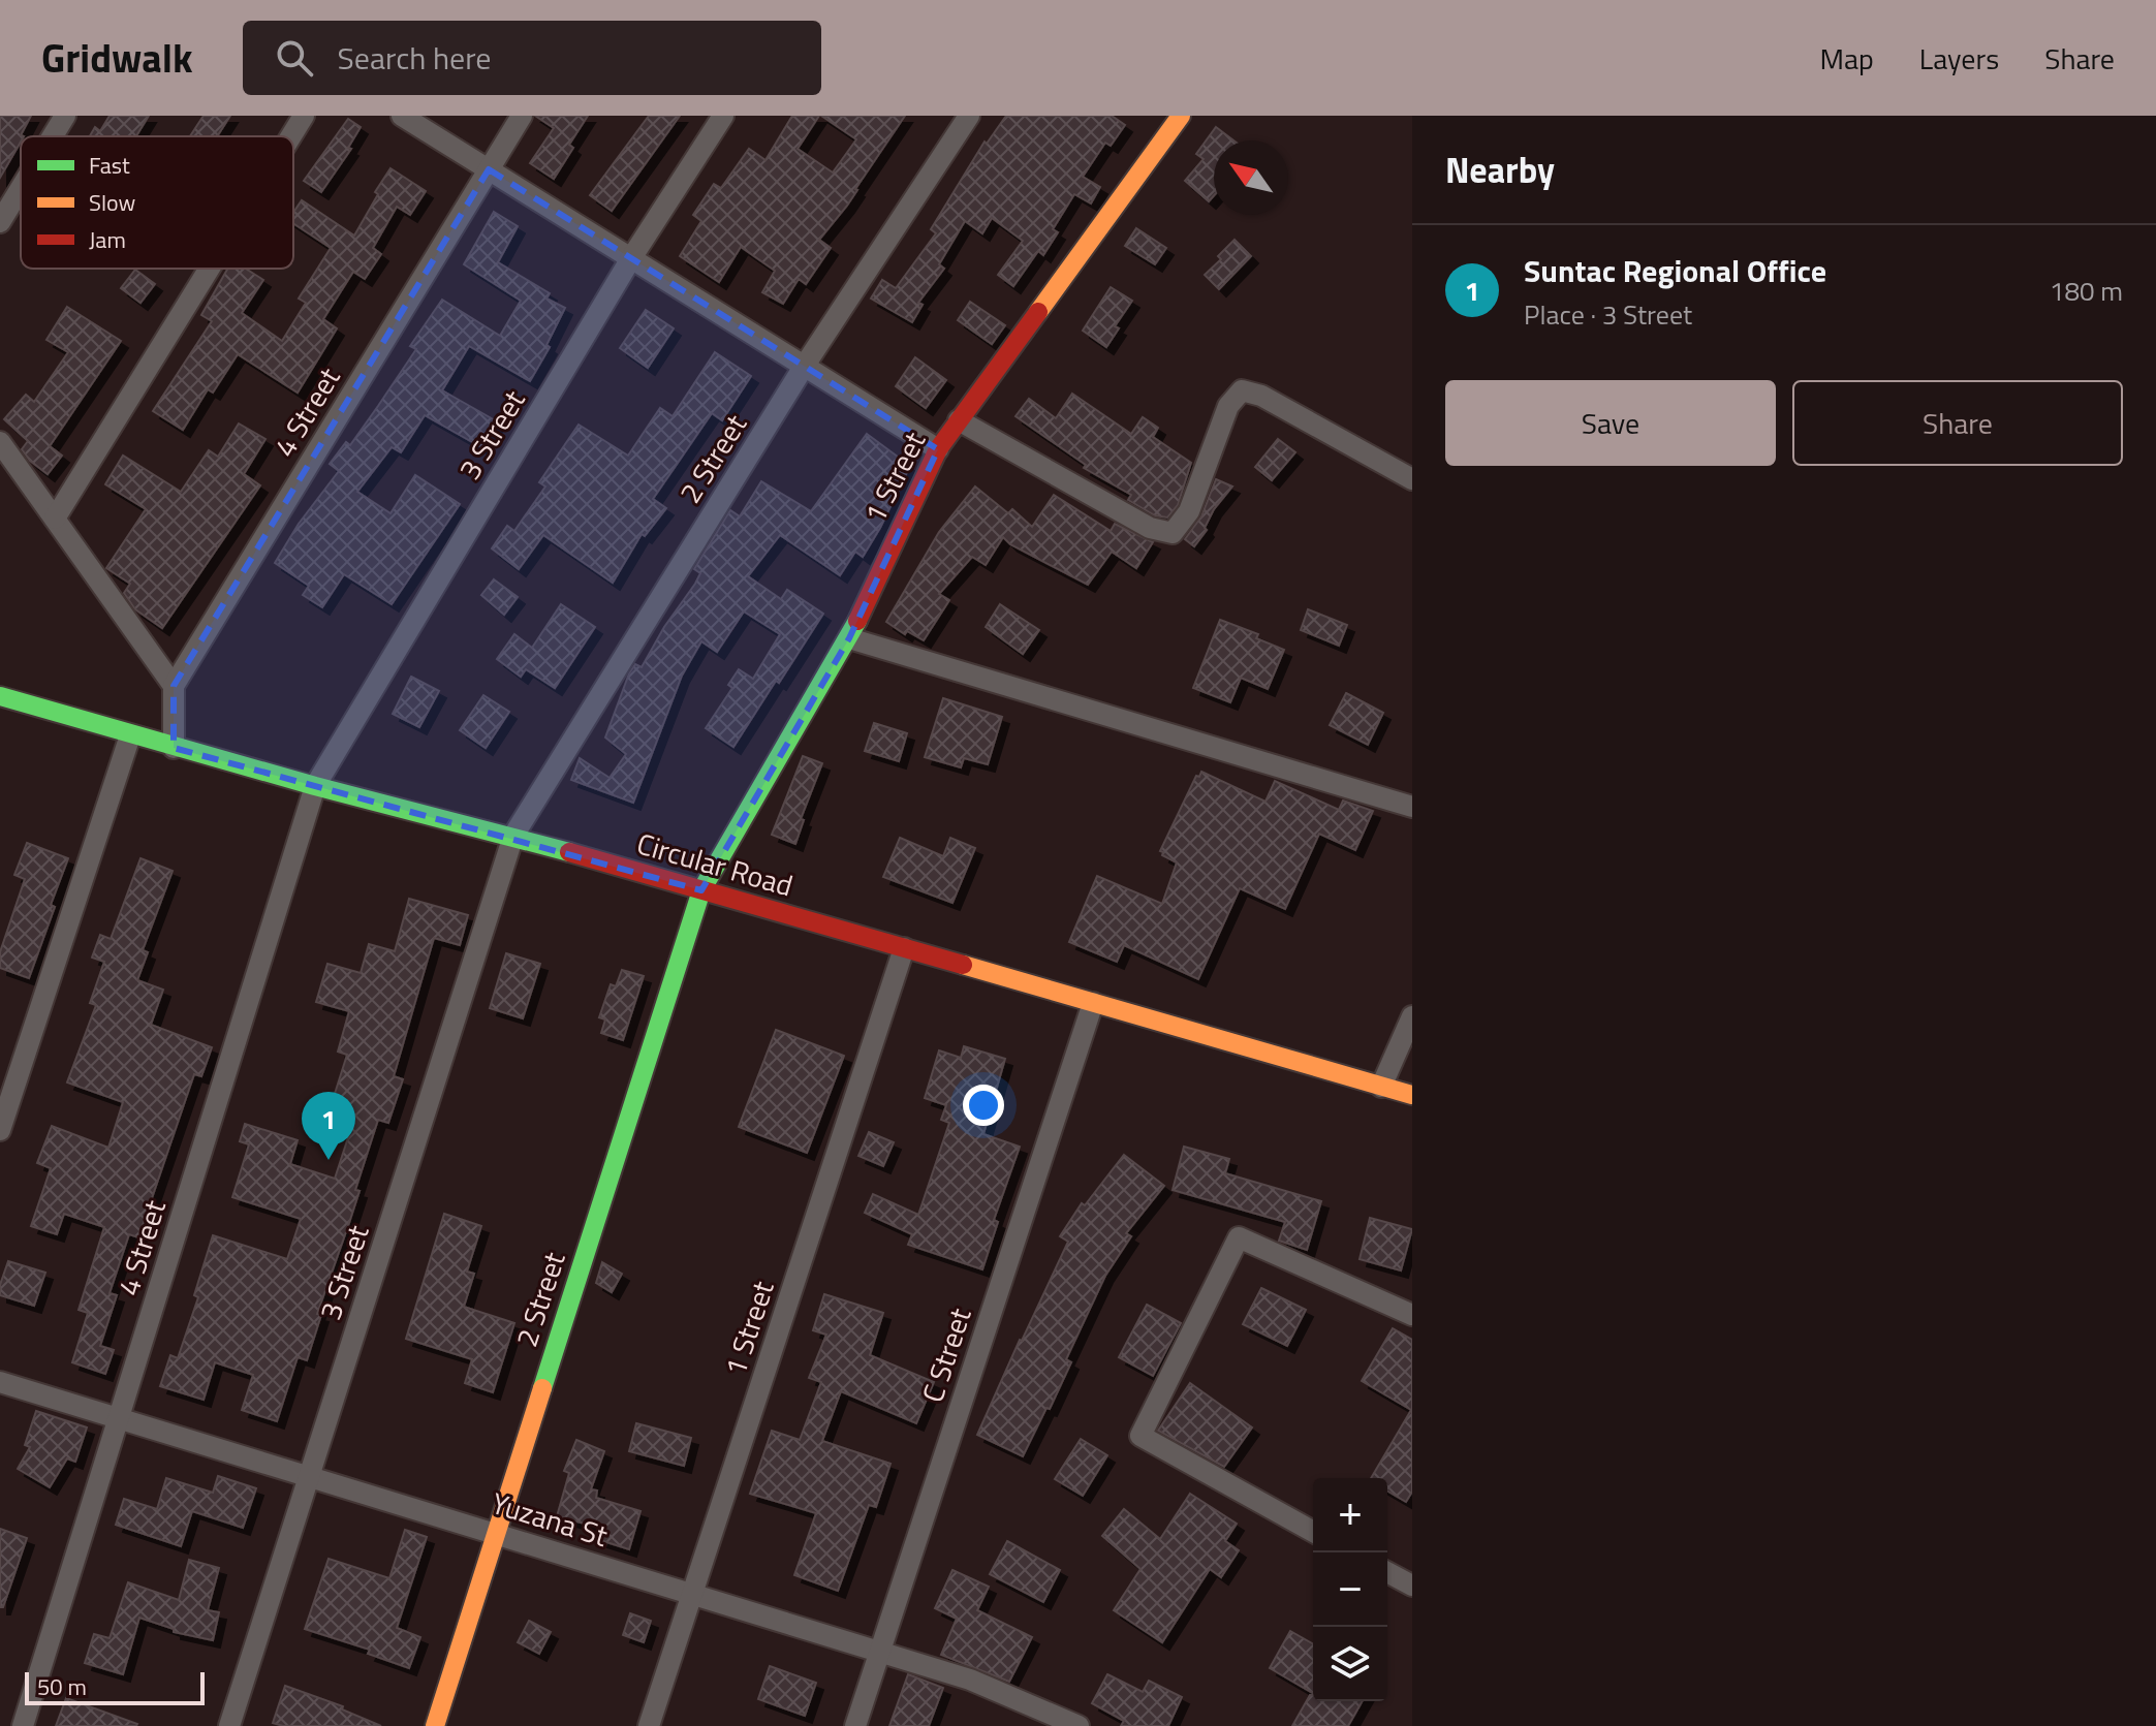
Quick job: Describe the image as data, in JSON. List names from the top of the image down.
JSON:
{
  "streets": {
    "street": [
      "4 Street",
      "3 Street",
      "2 Street",
      "1 Street",
      "Circular Road",
      "C Street",
      "Yuzana St"
    ]
  },
  "crossings": [
    ["4 Street", "3 Street"],
    ["4 Street", "Circular Road"],
    ["4 Street", "Yuzana St"],
    ["3 Street", "2 Street"],
    ["3 Street", "Circular Road"],
    ["3 Street", "Yuzana St"],
    ["2 Street", "1 Street"],
    ["2 Street", "Circular Road"],
    ["2 Street", "Yuzana St"],
    ["1 Street", "Circular Road"],
    ["1 Street", "Yuzana St"],
    ["Circular Road", "C Street"],
    ["C Street", "Yuzana St"]
  ],
  "legend": ["Fast", "Slow", "Jam"],
  "scale_bar": "50 m",
  "north": "top left",
  "page": {
    "header": "Gridwalk",
    "search": "Search here",
    "nav": ["Map", "Layers", "Share"],
    "heading": "Nearby",
    "list": [
      {
        "mark": "1",
        "name": "Suntac Regional Office",
        "note": "Place · 3 Street",
        "value": "180 m"
      }
    ],
    "buttons": ["Save", "Share"],
    "pins": "1",
    "map_buttons": ["+", "−"],
    "scale": "50 m"
  }
}
